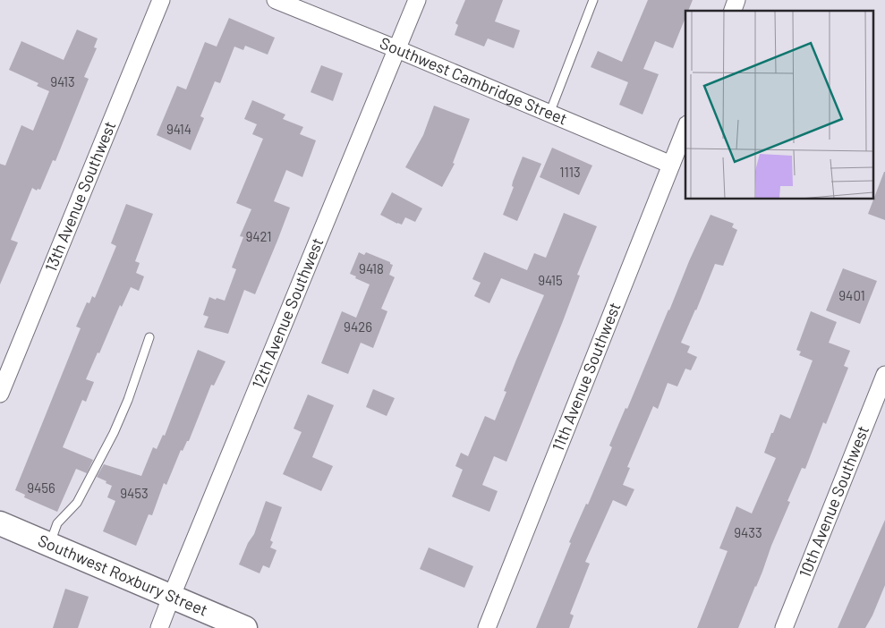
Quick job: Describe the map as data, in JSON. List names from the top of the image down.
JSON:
{
  "streets": {
    "main road": ["Southwest Roxbury Street"],
    "street": [
      "Southwest Cambridge Street",
      "13th Avenue Southwest",
      "12th Avenue Southwest",
      "11th Avenue Southwest",
      "10th Avenue Southwest"
    ]
  },
  "crossings": [
    ["Southwest Cambridge Street", "12th Avenue Southwest"],
    ["Southwest Cambridge Street", "11th Avenue Southwest"],
    ["12th Avenue Southwest", "Southwest Roxbury Street"]
  ],
  "house_numbers": [
    "9413",
    "9414",
    "1113",
    "9421",
    "9418",
    "9415",
    "9401",
    "9426",
    "9456",
    "9453",
    "9433"
  ]
}
